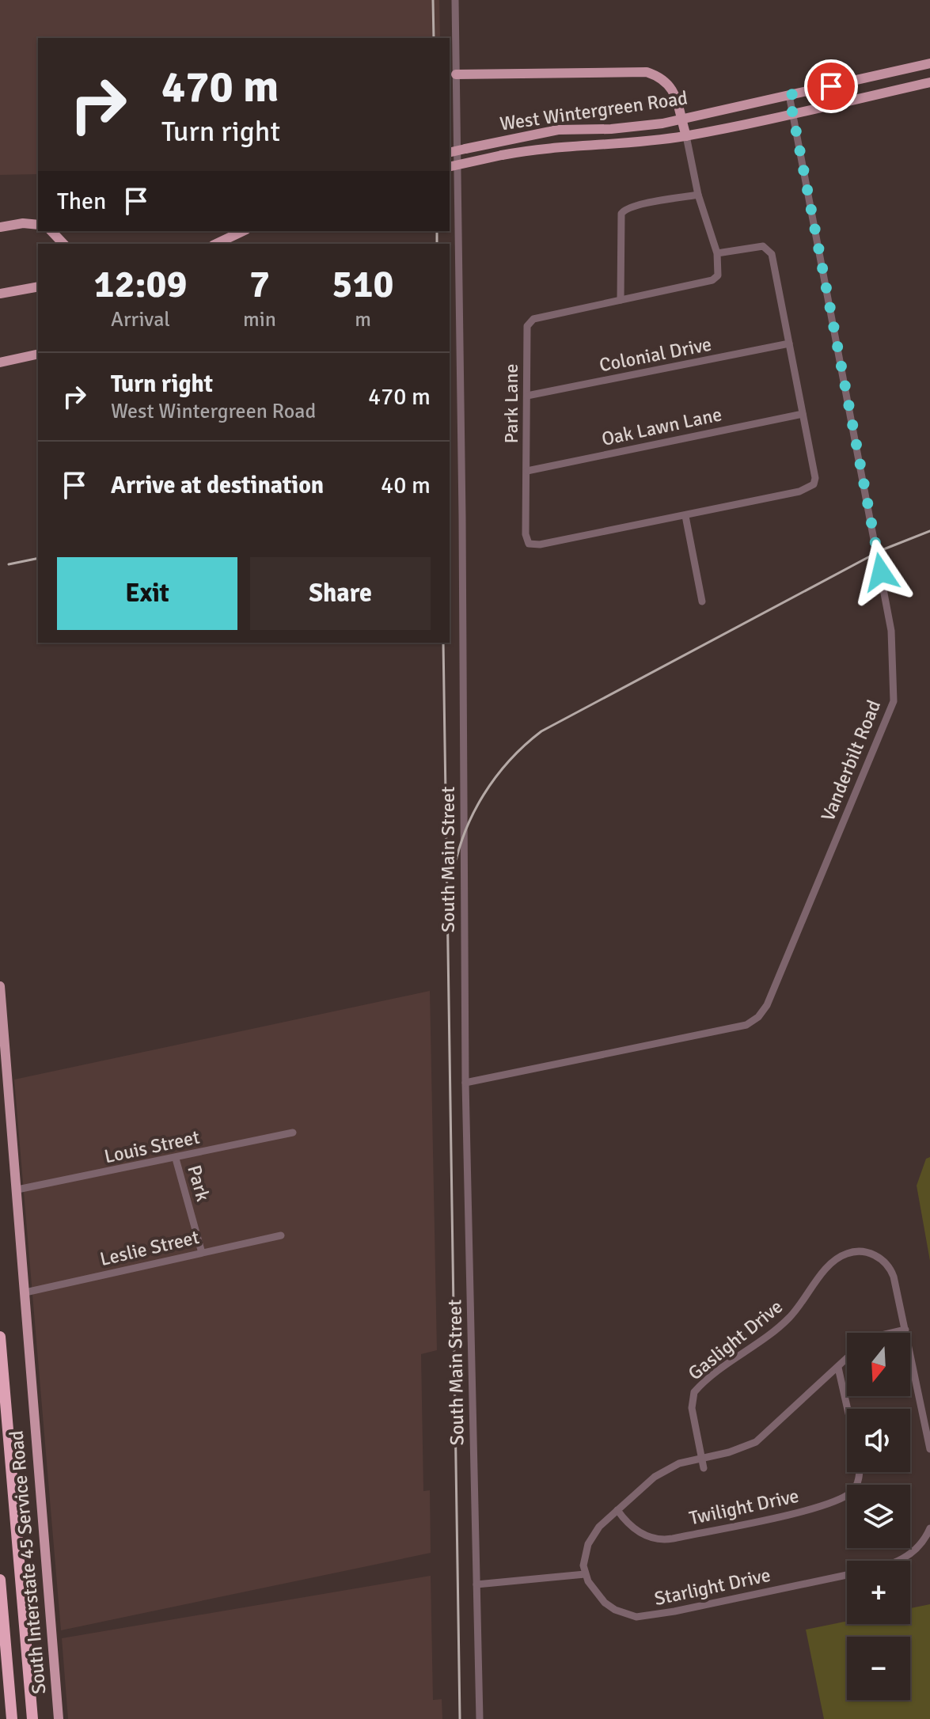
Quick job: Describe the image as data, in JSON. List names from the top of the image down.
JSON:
{
  "streets": {
    "main road": ["West Wintergreen Road", "South Interstate 45 Service Road"],
    "street": [
      "Colonial Drive",
      "Park Lane",
      "Oak Lawn Lane",
      "Vanderbilt Road",
      "South Main Street",
      "Louis Street",
      "Park",
      "Leslie Street",
      "Gaslight Drive",
      "Twilight Drive",
      "Starlight Drive"
    ]
  },
  "crossings": [
    ["West Wintergreen Road", "Vanderbilt Road"],
    ["Colonial Drive", "Park Lane"],
    ["Park Lane", "Oak Lawn Lane"],
    ["Vanderbilt Road", "South Main Street"],
    ["Louis Street", "Park"],
    ["Louis Street", "South Interstate 45 Service Road"],
    ["Park", "Leslie Street"],
    ["Leslie Street", "South Interstate 45 Service Road"]
  ],
  "north": "bottom",
  "page": {
    "turn": ["470 m", "Turn right"],
    "then": "Then",
    "eta": [
      "12:09",
      "Arrival",
      "7",
      "min",
      "510",
      "m"
    ],
    "list": [
      {
        "name": "Turn right",
        "note": "West Wintergreen Road",
        "value": "470 m"
      },
      {
        "name": "Arrive at destination",
        "value": "40 m"
      }
    ],
    "buttons": ["Exit", "Share"],
    "map_buttons": ["+", "−"]
  }
}
